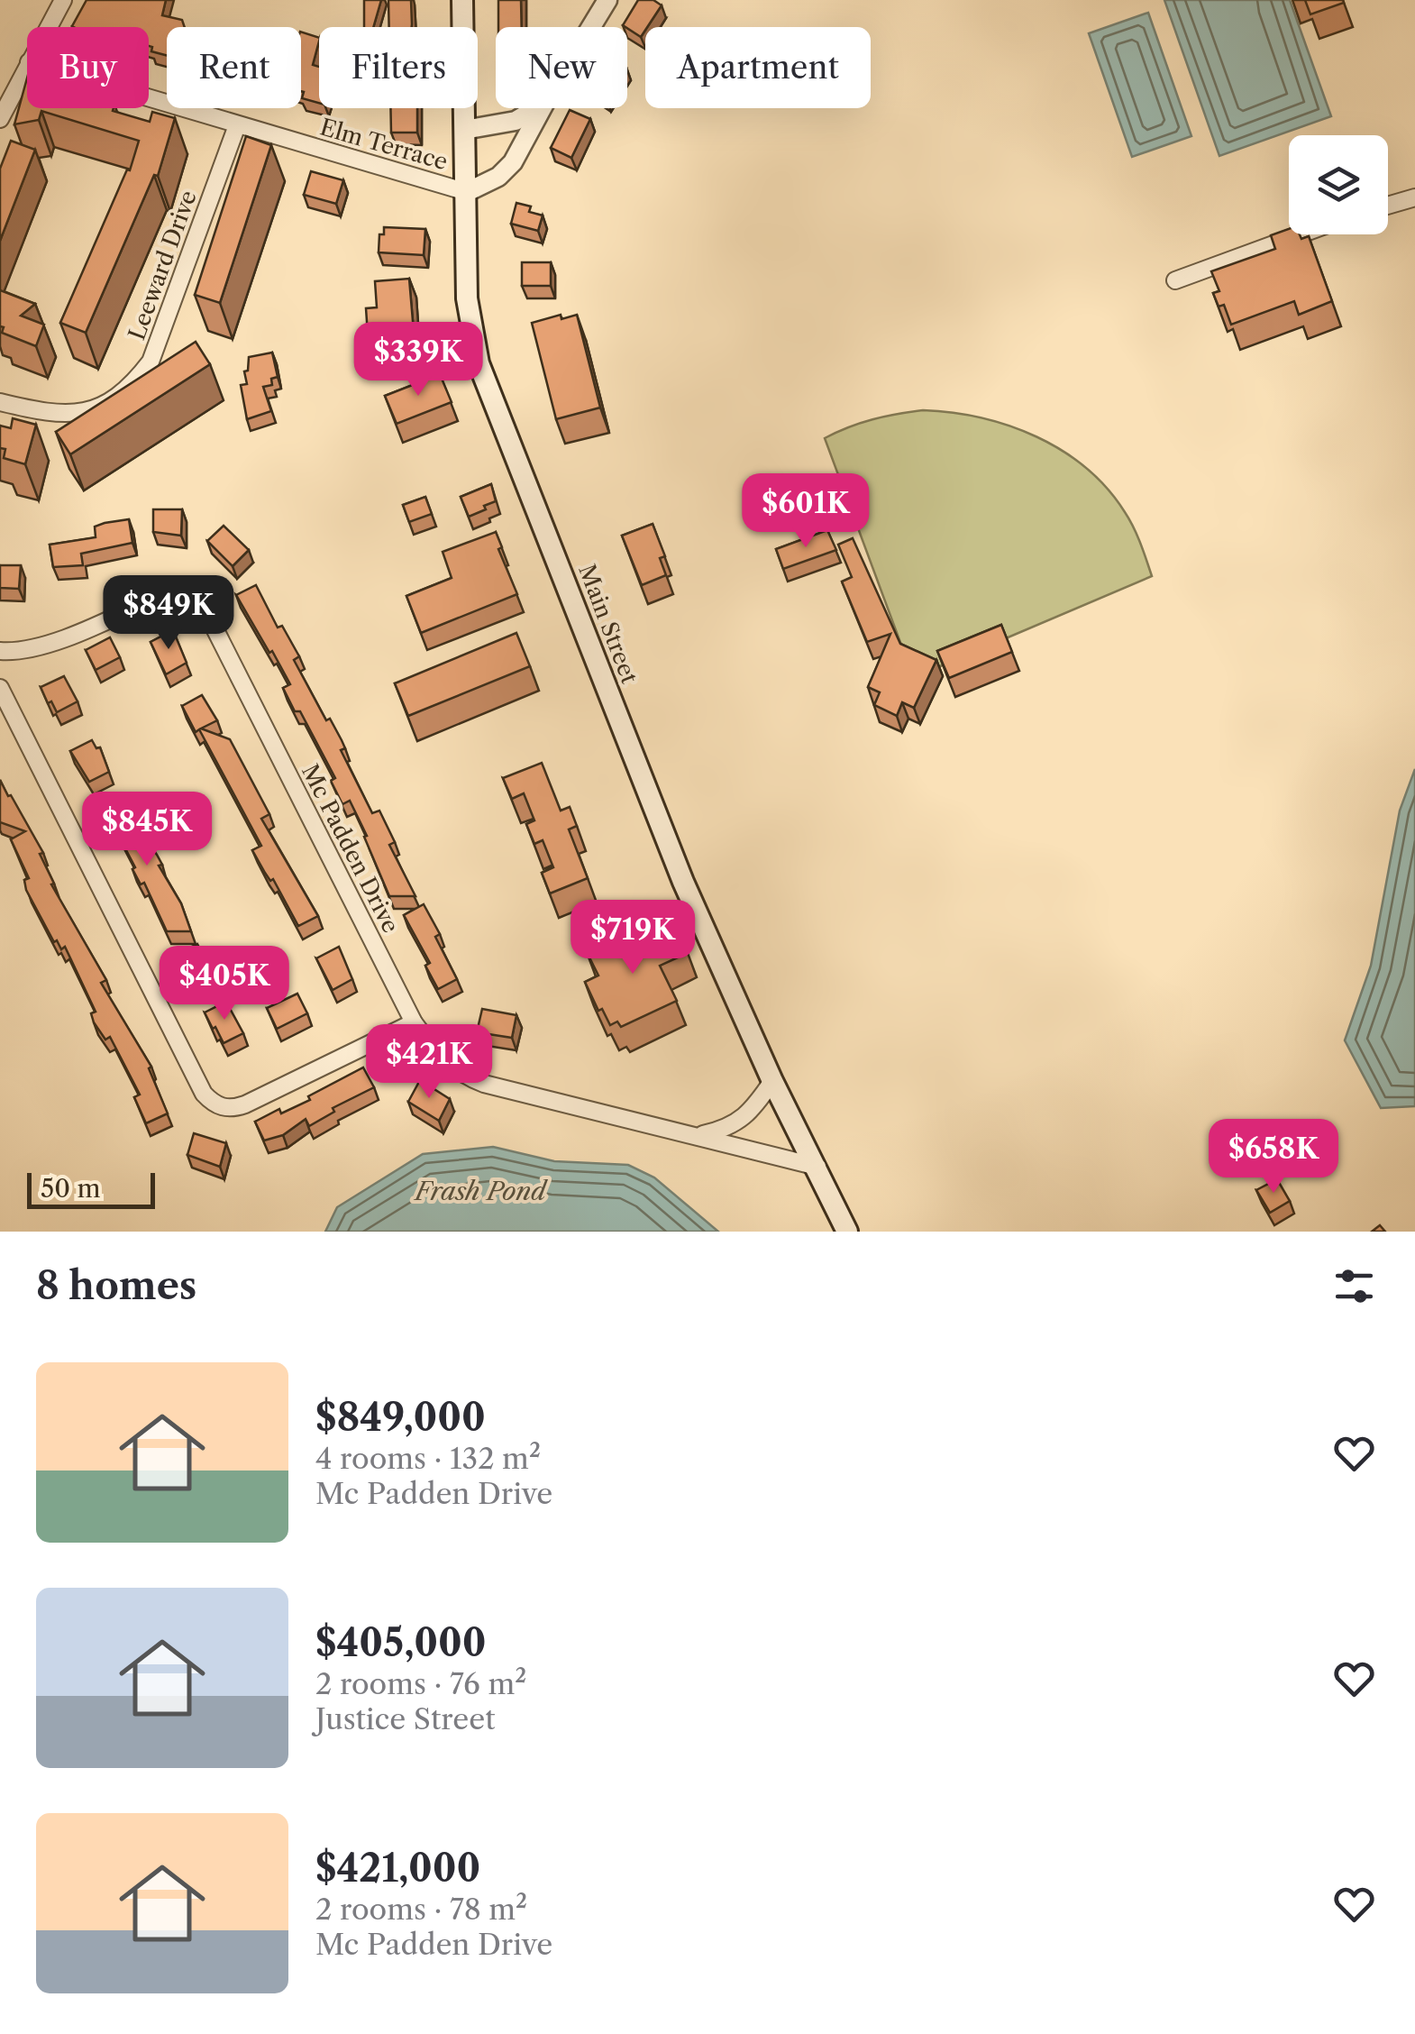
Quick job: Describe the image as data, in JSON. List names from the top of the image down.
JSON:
{
  "streets": {
    "main road": ["Main Street"],
    "street": ["Elm Terrace", "Leeward Drive", "Mc Padden Drive"]
  },
  "crossings": [
    ["Elm Terrace", "Leeward Drive"],
    ["Elm Terrace", "Main Street"],
    ["Main Street", "Mc Padden Drive"]
  ],
  "water": ["Frash Pond"],
  "scale_bar": "50 m",
  "page": {
    "chip": [
      "Buy",
      "Rent",
      "Filters",
      "New",
      "Apartment"
    ],
    "price": [
      "$339K",
      "$601K",
      "$849K",
      "$845K",
      "$719K",
      "$405K",
      "$421K",
      "$658K"
    ],
    "scale": "50 m",
    "heading": "8 homes",
    "list": [
      {
        "name": "$849,000",
        "note": "4 rooms · 132 m² · Mc Padden Drive"
      },
      {
        "name": "$405,000",
        "note": "2 rooms · 76 m² · Justice Street"
      },
      {
        "name": "$421,000",
        "note": "2 rooms · 78 m² · Mc Padden Drive"
      }
    ]
  }
}
